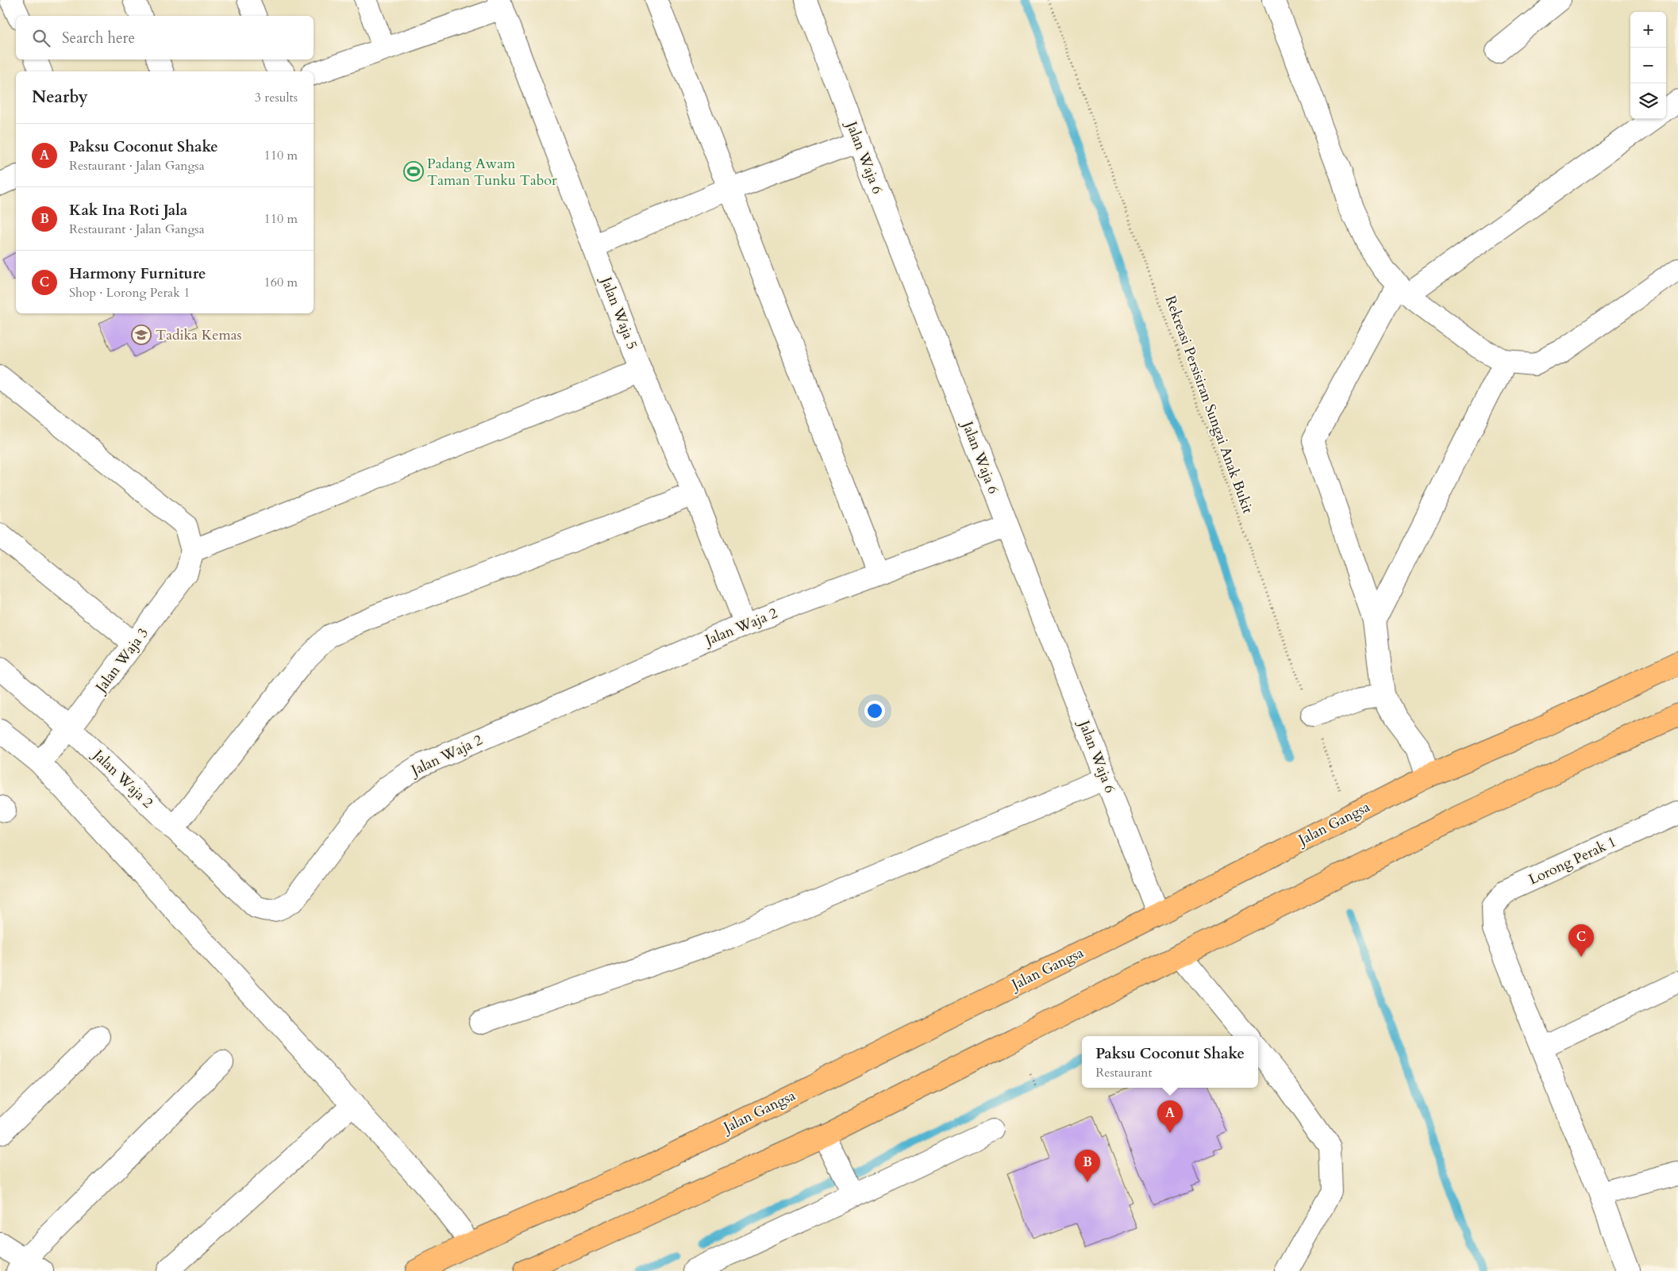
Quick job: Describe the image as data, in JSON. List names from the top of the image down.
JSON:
{
  "streets": {
    "main road": ["Jalan Gangsa"],
    "street": [
      "Jalan Waja 6",
      "Jalan Waja 5",
      "Jalan Waja 2",
      "Jalan Waja 3",
      "Lorong Perak 1"
    ],
    "path": ["Rekreasi Persisiran Sungai Anak Bukit"]
  },
  "crossings": [
    ["Jalan Waja 6", "Jalan Waja 2"],
    ["Jalan Waja 6", "Jalan Gangsa"],
    ["Jalan Waja 5", "Jalan Waja 2"],
    ["Rekreasi Persisiran Sungai Anak Bukit", "Jalan Gangsa"],
    ["Jalan Waja 2", "Jalan Waja 3"]
  ],
  "places": {
    "sports": ["Padang Awam Taman Tunku Tabor"],
    "school or university": ["Tadika Kemas"]
  },
  "page": {
    "map_buttons": ["+", "−"],
    "search": "Search here",
    "heading": ["Nearby", "3 results"],
    "list": [
      {
        "mark": "A",
        "name": "Paksu Coconut Shake",
        "note": "Restaurant · Jalan Gangsa",
        "value": "110 m"
      },
      {
        "mark": "B",
        "name": "Kak Ina Roti Jala",
        "note": "Restaurant · Jalan Gangsa",
        "value": "110 m"
      },
      {
        "mark": "C",
        "name": "Harmony Furniture",
        "note": "Shop · Lorong Perak 1",
        "value": "160 m"
      }
    ],
    "pins": ["C", "A", "B"],
    "popup": ["Paksu Coconut Shake", "Restaurant"]
  }
}
